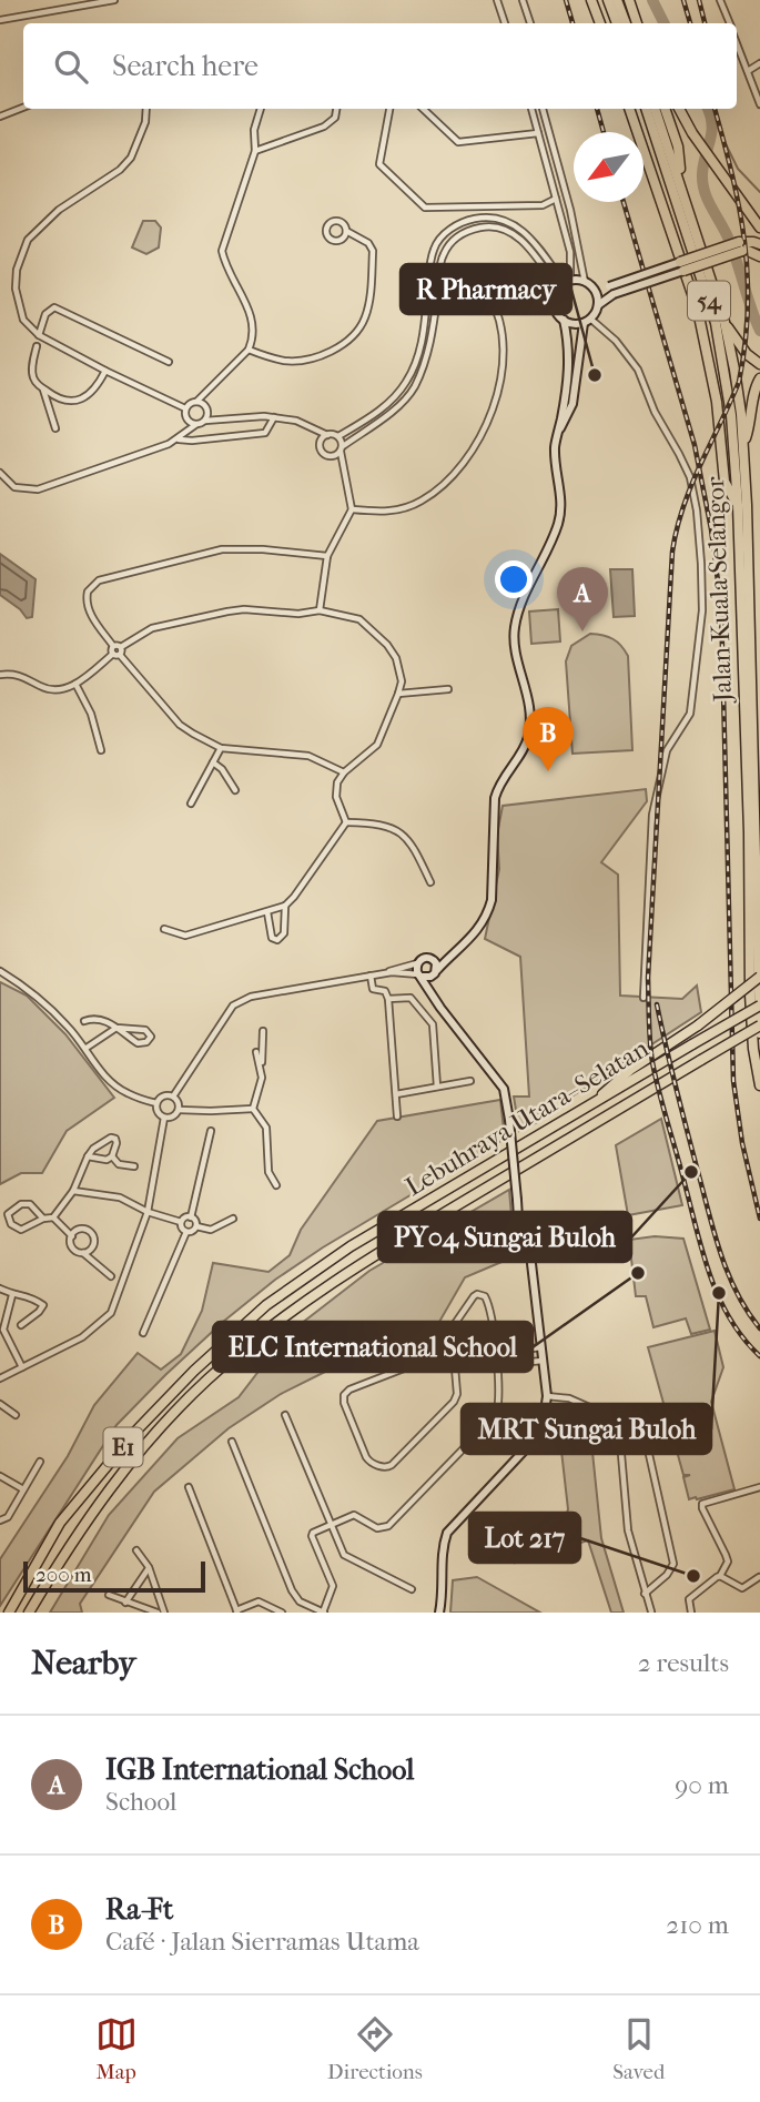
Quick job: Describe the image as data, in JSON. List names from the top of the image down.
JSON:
{
  "streets": {
    "highway": [
      "54",
      "Jalan Kuala Selangor",
      "Lebuhraya Utara–Selatan",
      "E1"
    ]
  },
  "places": [
    "R Pharmacy",
    "PY04 Sungai Buloh",
    "ELC International School",
    "MRT Sungai Buloh",
    "Lot 217"
  ],
  "scale_bar": "200 m",
  "north": "bottom left",
  "page": {
    "search": "Search here",
    "pins": ["A", "B"],
    "scale": "200 m",
    "heading": ["Nearby", "2 results"],
    "list": [
      {
        "mark": "A",
        "name": "IGB International School",
        "note": "School",
        "value": "90 m"
      },
      {
        "mark": "B",
        "name": "Ra-Ft",
        "note": "Café · Jalan Sierramas Utama",
        "value": "210 m"
      }
    ],
    "nav": ["Map", "Directions", "Saved"]
  }
}
